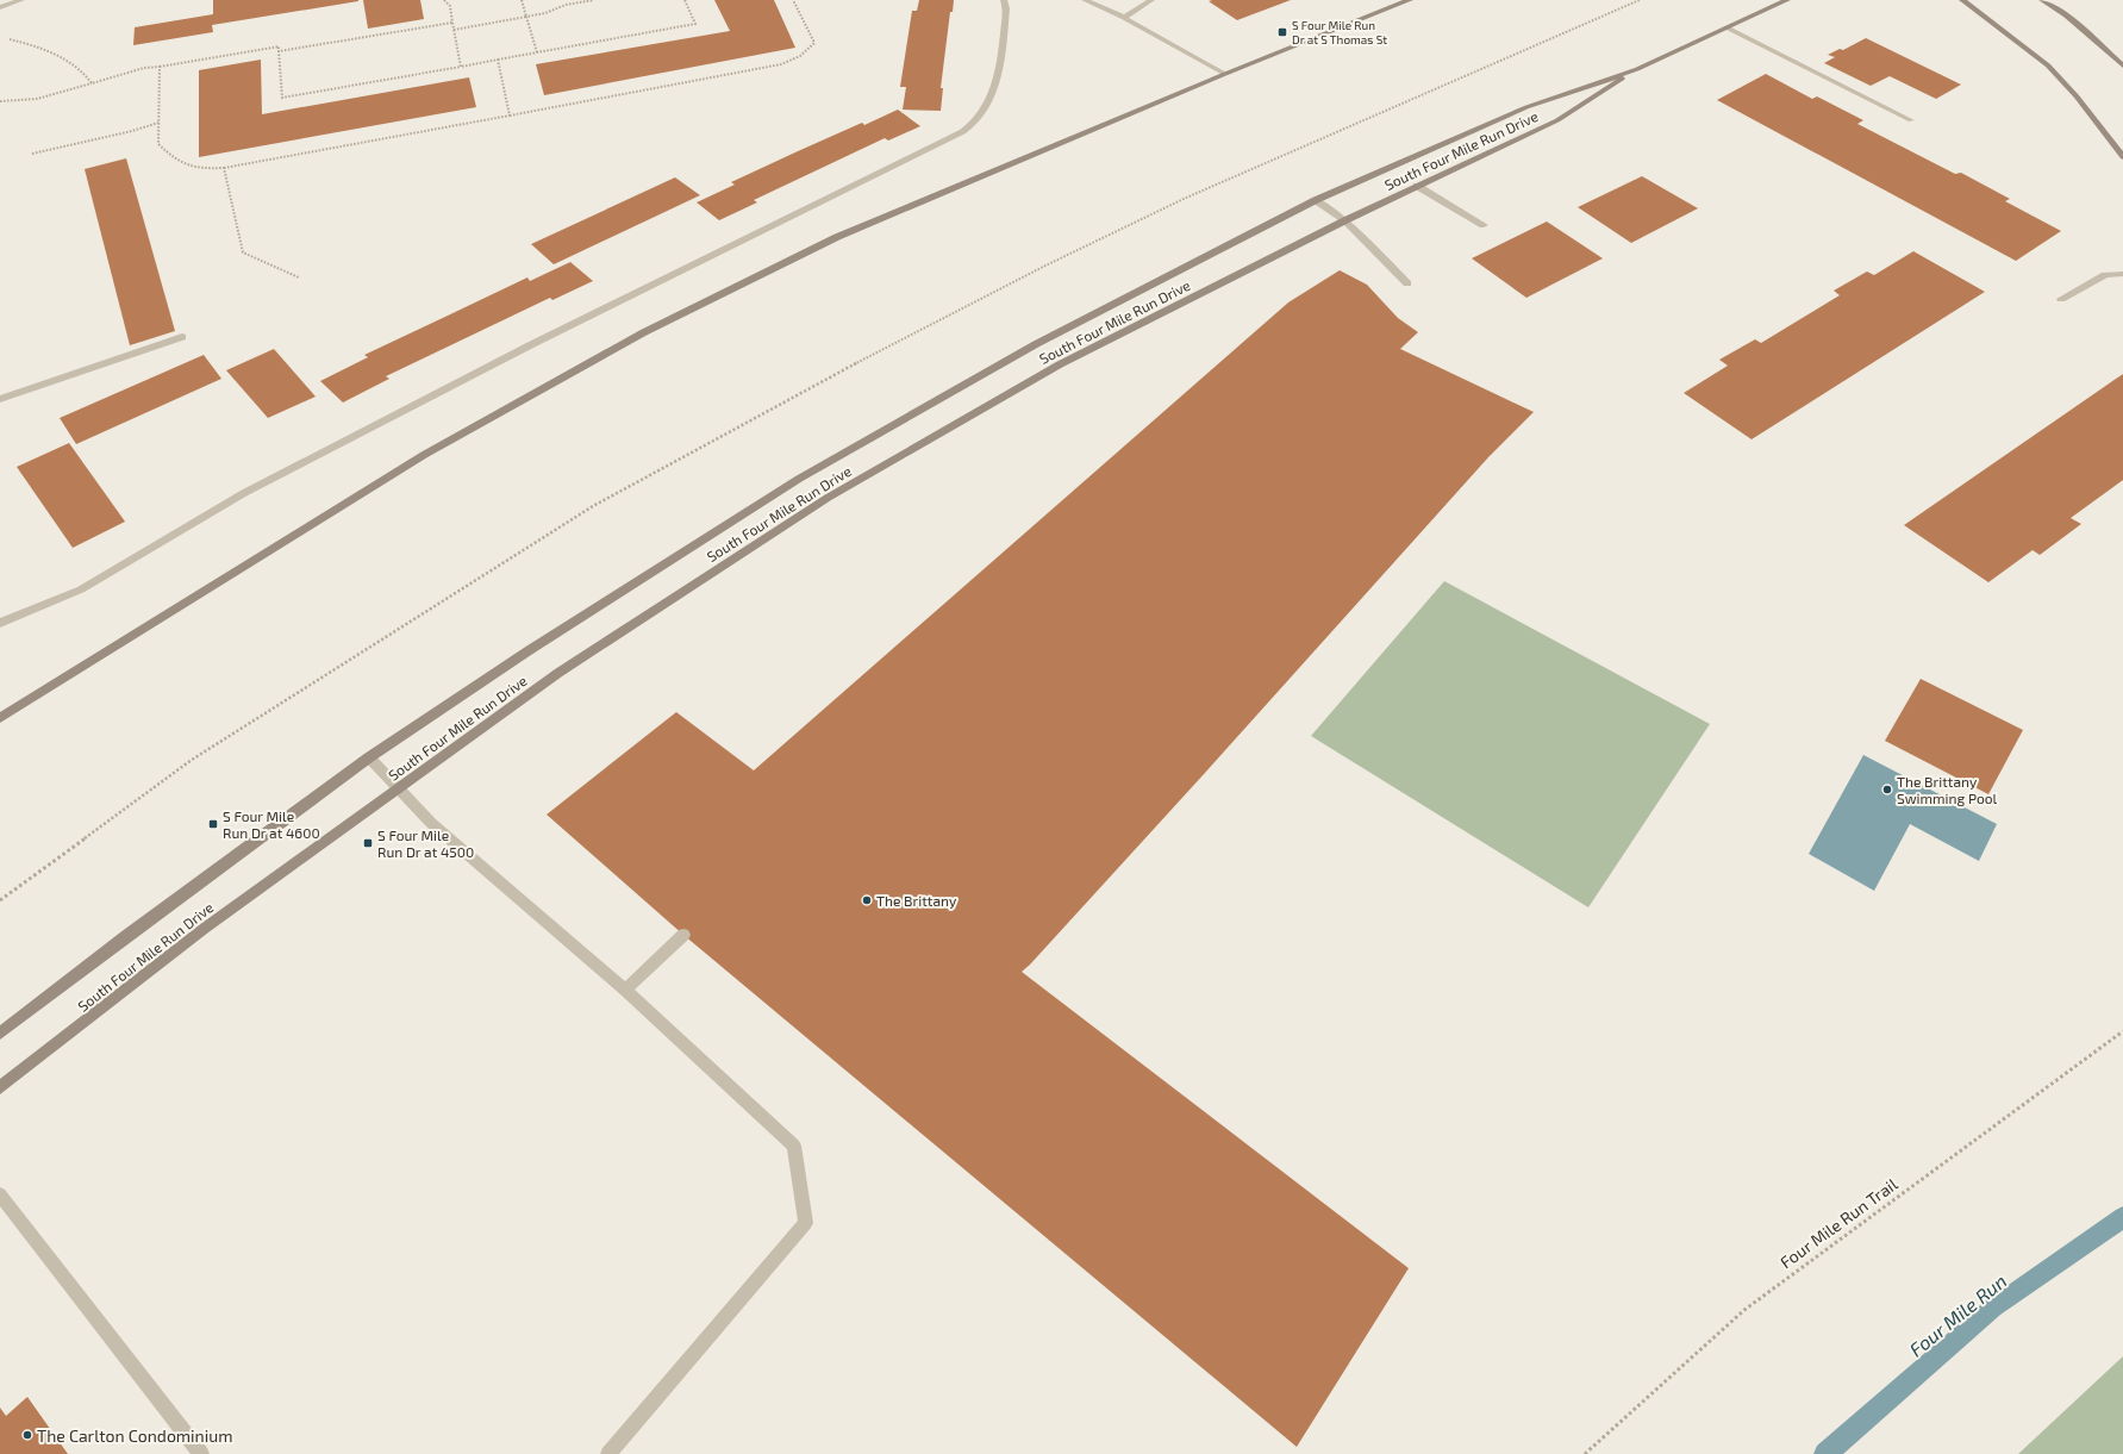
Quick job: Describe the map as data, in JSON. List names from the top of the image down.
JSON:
{
  "streets": {
    "main road": ["South Four Mile Run Drive"],
    "path": ["Four Mile Run Trail"]
  },
  "water": ["Four Mile Run"],
  "places": {
    "transit": ["S Four Mile Run Dr at S Thomas St", "S Four Mile Run Dr at 4600", "S Four Mile Run Dr at 4500"],
    "other": ["The Brittany Swimming Pool", "The Brittany", "The Carlton Condominium"]
  }
}
